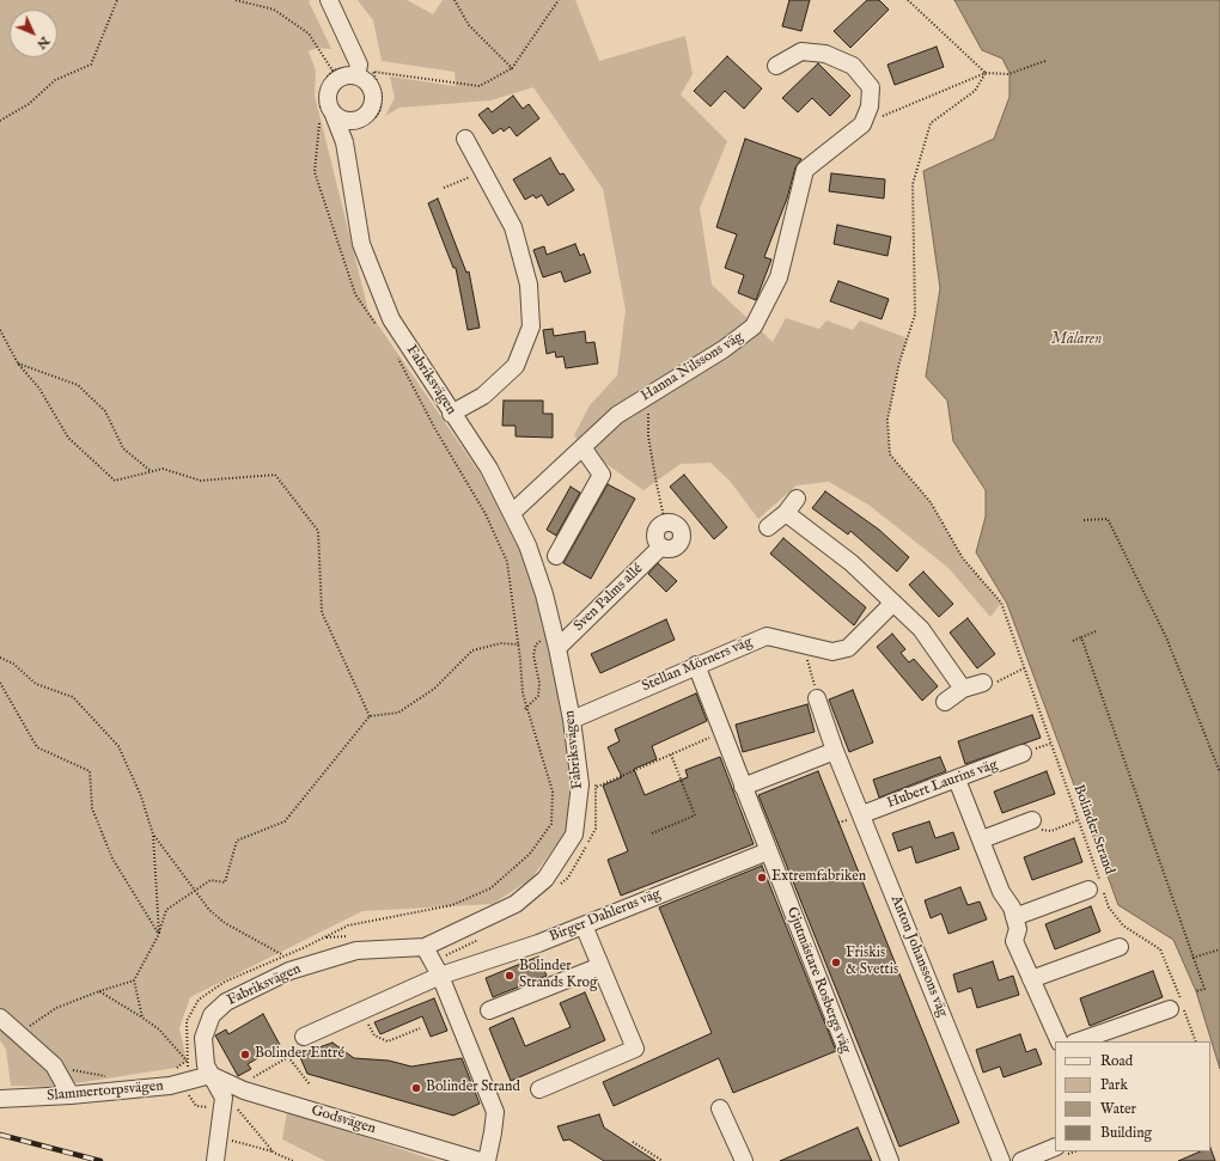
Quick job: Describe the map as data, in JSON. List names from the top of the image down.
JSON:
{
  "streets": {
    "street": [
      "Hanna Nilssons väg",
      "Fabriksvägen",
      "Sven Palms allé",
      "Stellan Mörners väg",
      "Hubert Laurins väg",
      "Birger Dahlerus väg",
      "Anton Johanssons väg",
      "Gjutmästare Rosbergs väg",
      "Slammertorpsvägen",
      "Godsvägen"
    ],
    "path": ["Bolinder Strand"]
  },
  "crossings": [
    ["Hanna Nilssons väg", "Fabriksvägen"],
    ["Fabriksvägen", "Sven Palms allé"],
    ["Fabriksvägen", "Stellan Mörners väg"],
    ["Fabriksvägen", "Slammertorpsvägen"],
    ["Fabriksvägen", "Godsvägen"],
    ["Stellan Mörners väg", "Gjutmästare Rosbergs väg"],
    ["Hubert Laurins väg", "Anton Johanssons väg"],
    ["Birger Dahlerus väg", "Gjutmästare Rosbergs väg"],
    ["Slammertorpsvägen", "Godsvägen"]
  ],
  "water": ["Mälaren"],
  "places": [
    "Extremfabriken",
    "Friskis & Svettis",
    "Bolinder Strands Krog",
    "Bolinder Entré",
    "Bolinder Strand"
  ],
  "legend": [
    "Road",
    "Park",
    "Water",
    "Building"
  ],
  "north": "bottom right"
}
